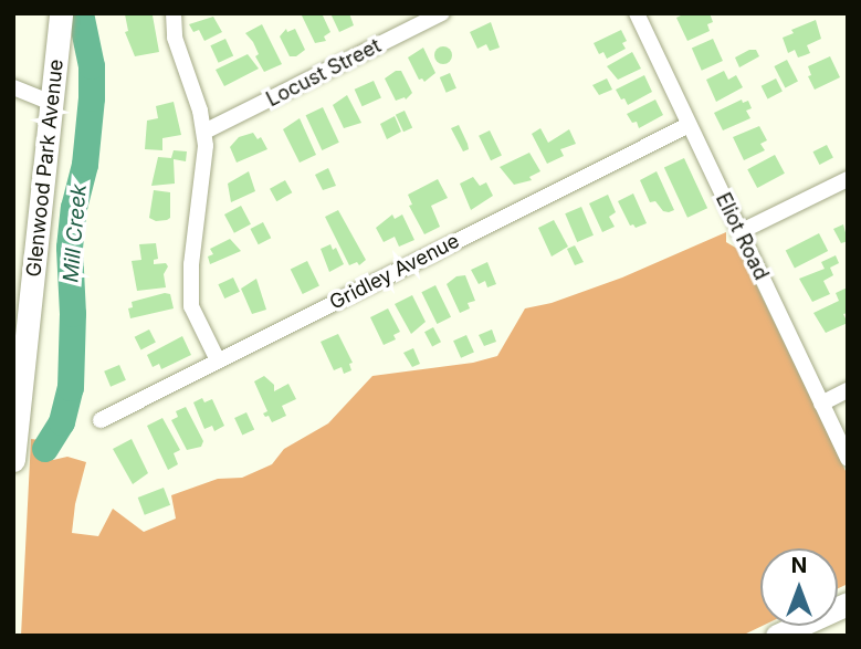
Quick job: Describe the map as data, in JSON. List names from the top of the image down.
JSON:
{
  "streets": {
    "main road": ["Glenwood Park Avenue"],
    "street": ["Locust Street", "Eliot Road", "Gridley Avenue"]
  },
  "crossings": [
    ["Eliot Road", "Gridley Avenue"]
  ],
  "water": ["Mill Creek"],
  "north": "top"
}
